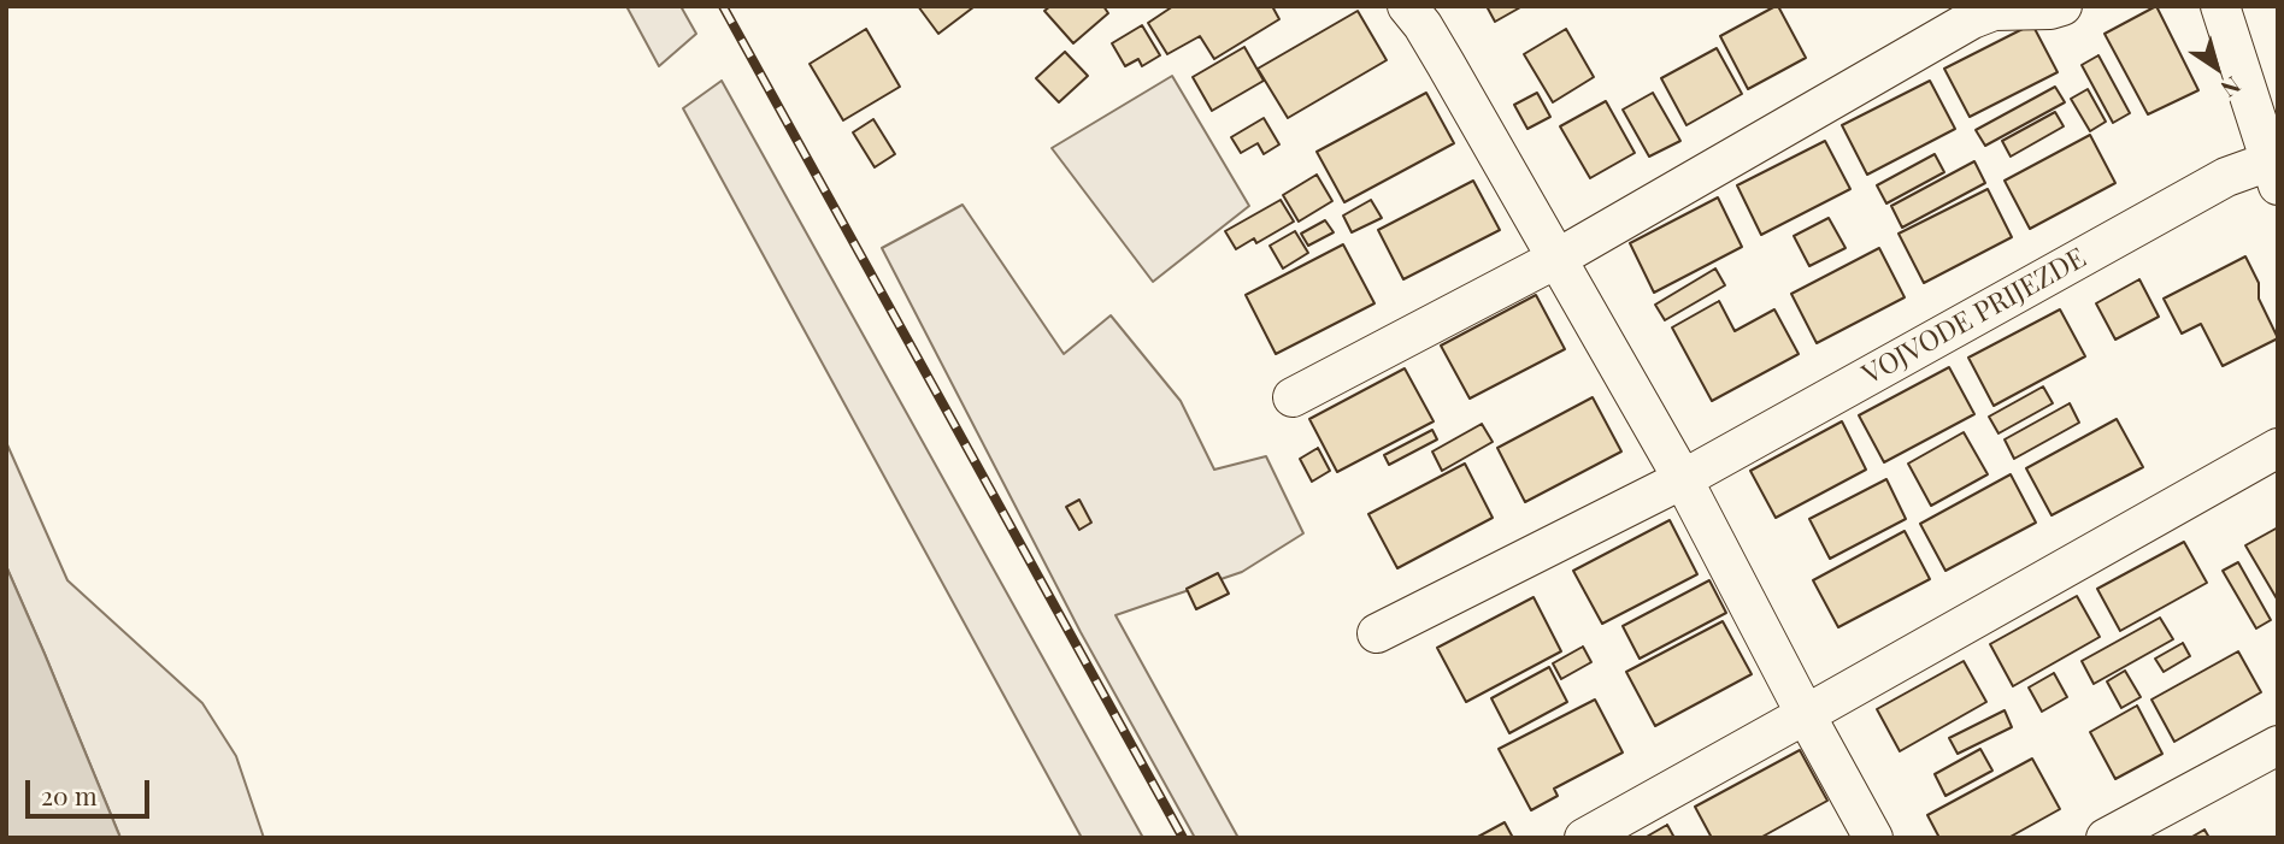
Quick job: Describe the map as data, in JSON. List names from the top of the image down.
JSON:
{
  "streets": {
    "street": ["VOJVODE PRIJEZDE"]
  },
  "scale_bar": "20 m",
  "north": "bottom right"
}
